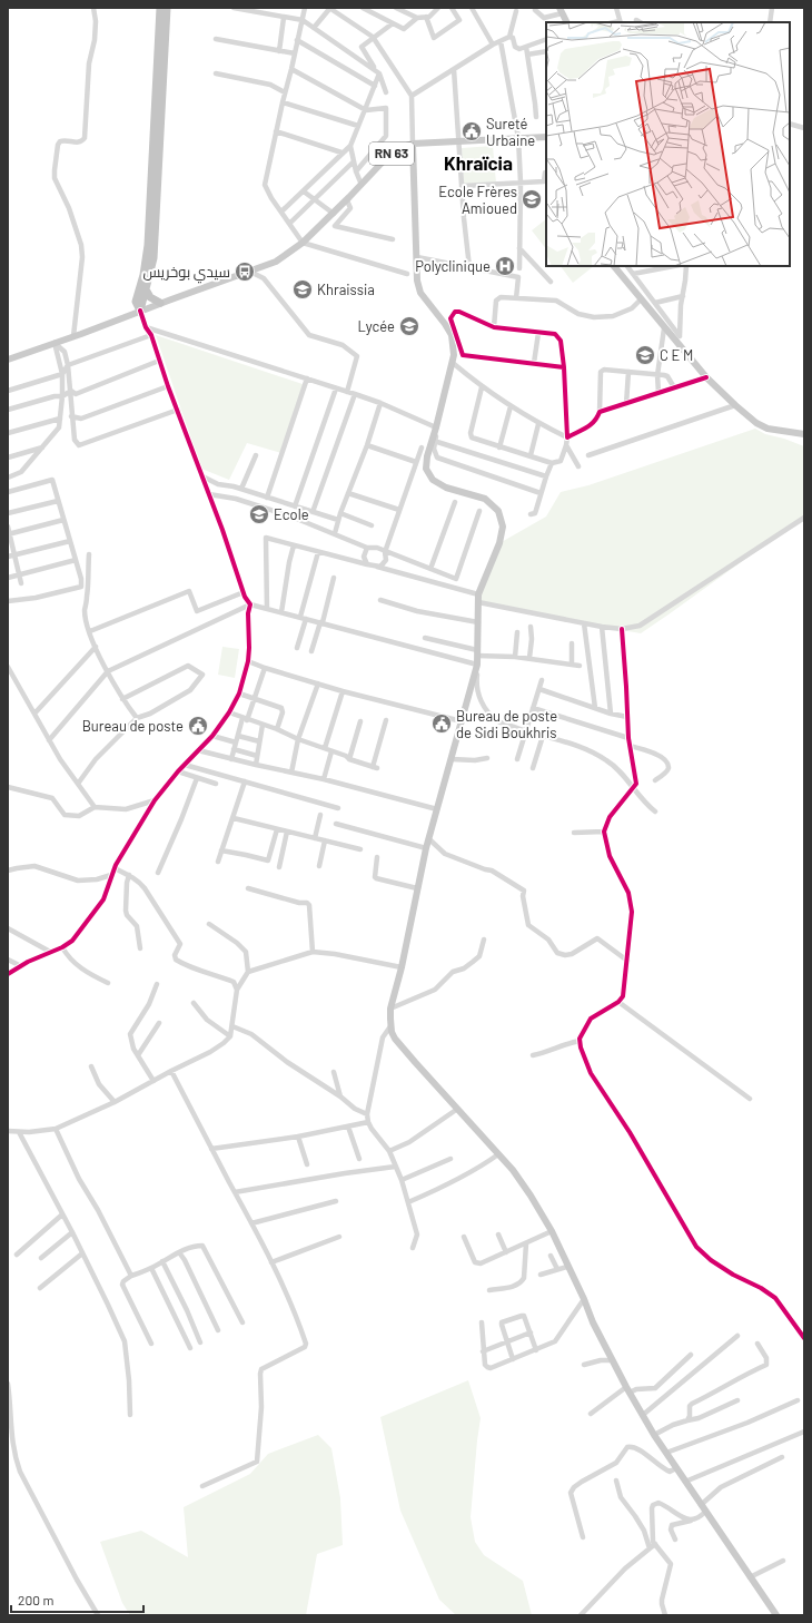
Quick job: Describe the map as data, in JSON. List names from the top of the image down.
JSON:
{
  "streets": {
    "main road": ["RN 63"]
  },
  "districts": ["Khraïcia"],
  "places": {
    "public building": ["Sureté Urbaine", "Bureau de poste de Sidi Boukhris", "Bureau de poste"],
    "school or university": [
      "Ecole Frères Amioued",
      "Khraissia",
      "Lycée",
      "C E M",
      "Ecole"
    ],
    "hospital": ["Polyclinique"],
    "bus stop": ["سيدي بوخريس"]
  },
  "scale_bar": "200 m"
}
